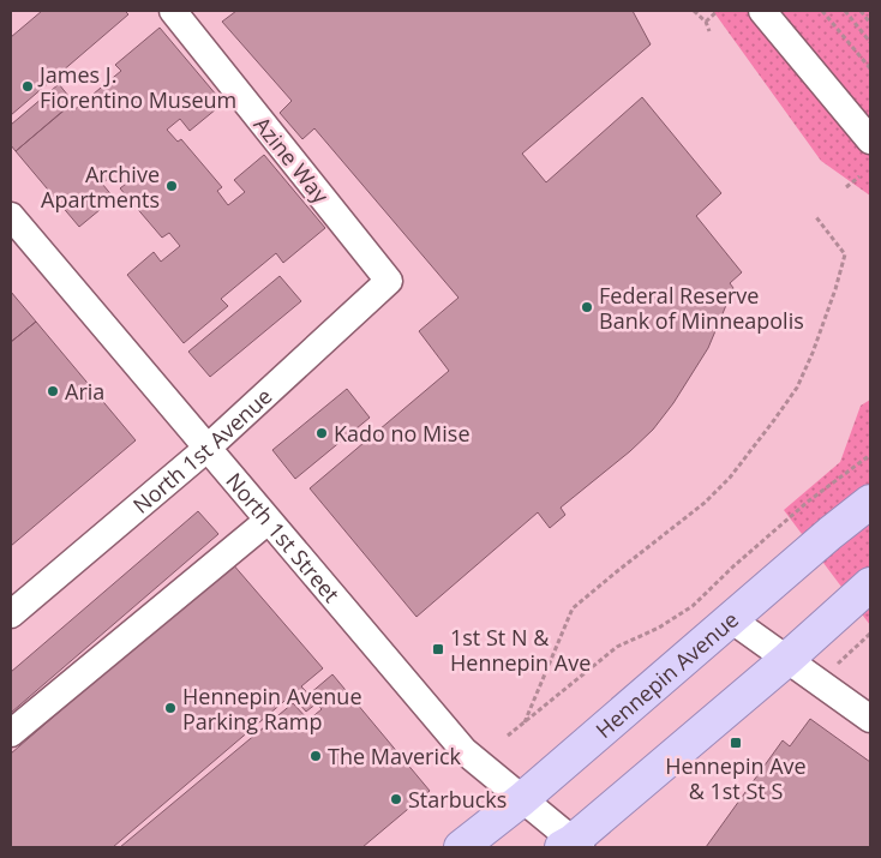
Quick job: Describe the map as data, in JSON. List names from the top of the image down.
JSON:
{
  "streets": {
    "main road": ["Hennepin Avenue"],
    "street": ["Azine Way", "North 1st Avenue", "North 1st Street"]
  },
  "crossings": [
    ["Azine Way", "North 1st Avenue"],
    ["North 1st Avenue", "North 1st Street"],
    ["North 1st Street", "Hennepin Avenue"]
  ],
  "places": {
    "other": [
      "James J. Fiorentino Museum",
      "Archive Apartments",
      "Federal Reserve Bank of Minneapolis",
      "Aria",
      "Kado no Mise",
      "Hennepin Avenue Parking Ramp",
      "The Maverick",
      "Starbucks"
    ],
    "transit": ["1st St N & Hennepin Ave", "Hennepin Ave & 1st St S"]
  }
}
